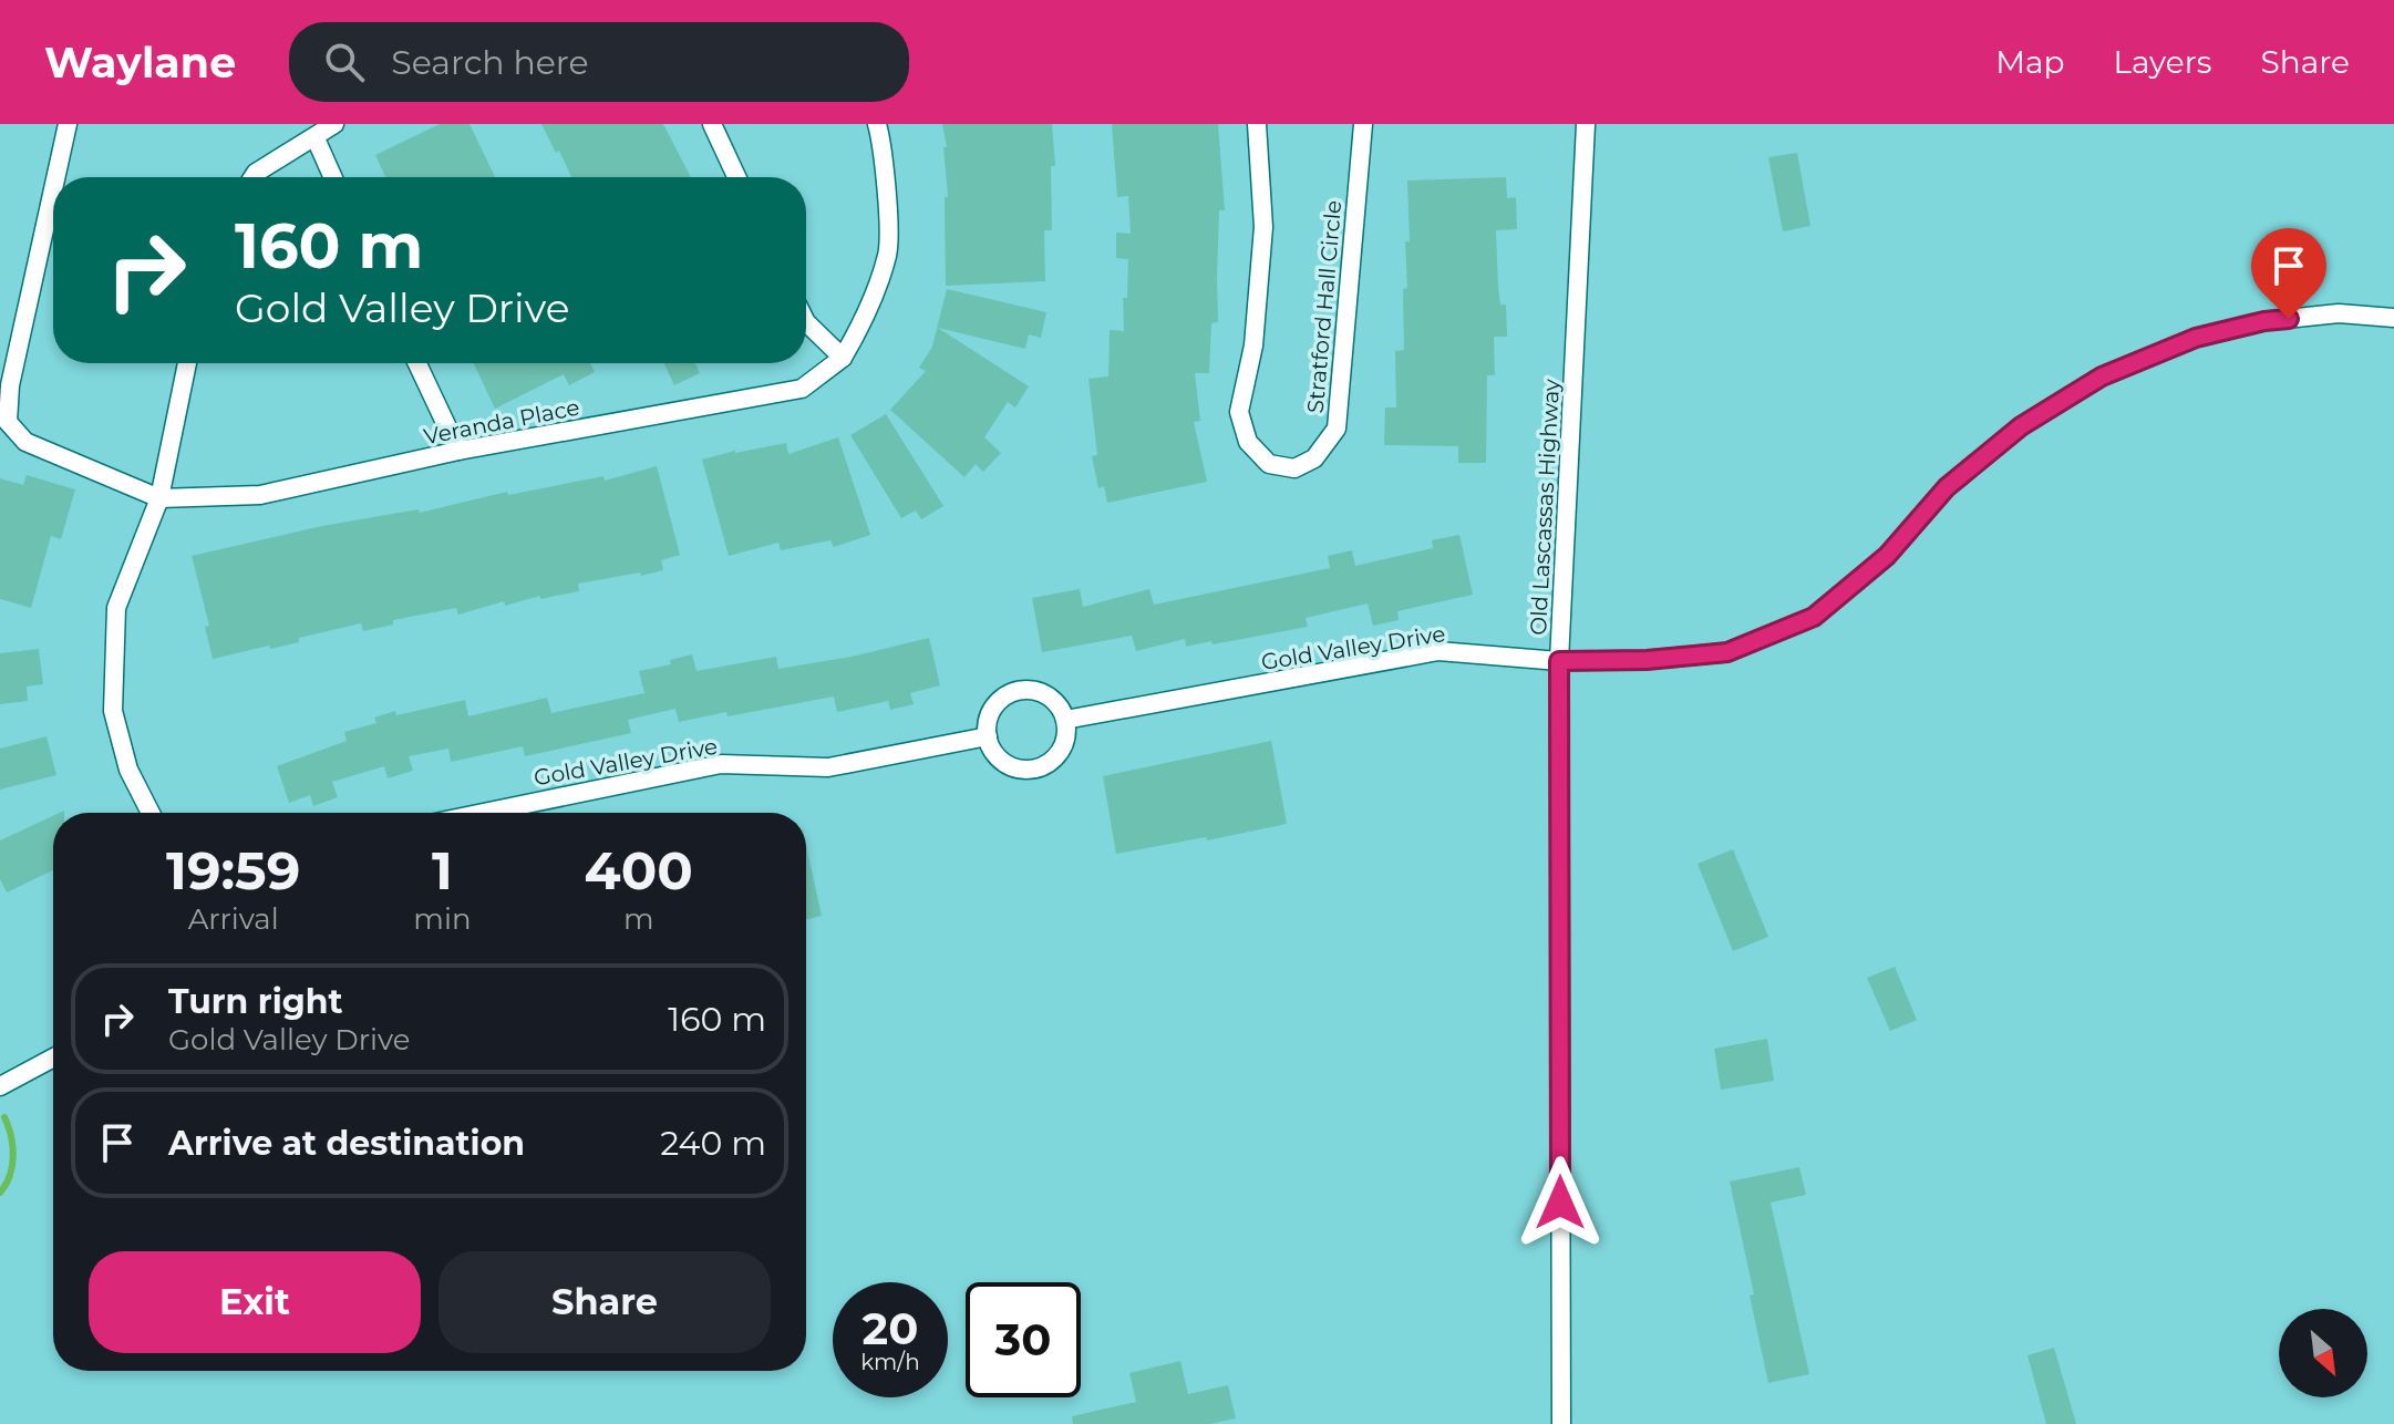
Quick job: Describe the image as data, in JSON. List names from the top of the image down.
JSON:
{
  "streets": {
    "street": [
      "Stratford Hall Circle",
      "Veranda Place",
      "Old Lascassas Highway",
      "Gold Valley Drive"
    ]
  },
  "crossings": [
    ["Old Lascassas Highway", "Gold Valley Drive"]
  ],
  "north": "bottom right",
  "page": {
    "header": "Waylane",
    "search": "Search here",
    "nav": ["Map", "Layers", "Share"],
    "turn": ["160 m", "Gold Valley Drive"],
    "eta": [
      "19:59",
      "Arrival",
      "1",
      "min",
      "400",
      "m"
    ],
    "list": [
      {
        "name": "Turn right",
        "note": "Gold Valley Drive",
        "value": "160 m"
      },
      {
        "name": "Arrive at destination",
        "value": "240 m"
      }
    ],
    "buttons": ["Exit", "Share"],
    "speed": "20 km/h",
    "limit": "30"
  }
}
